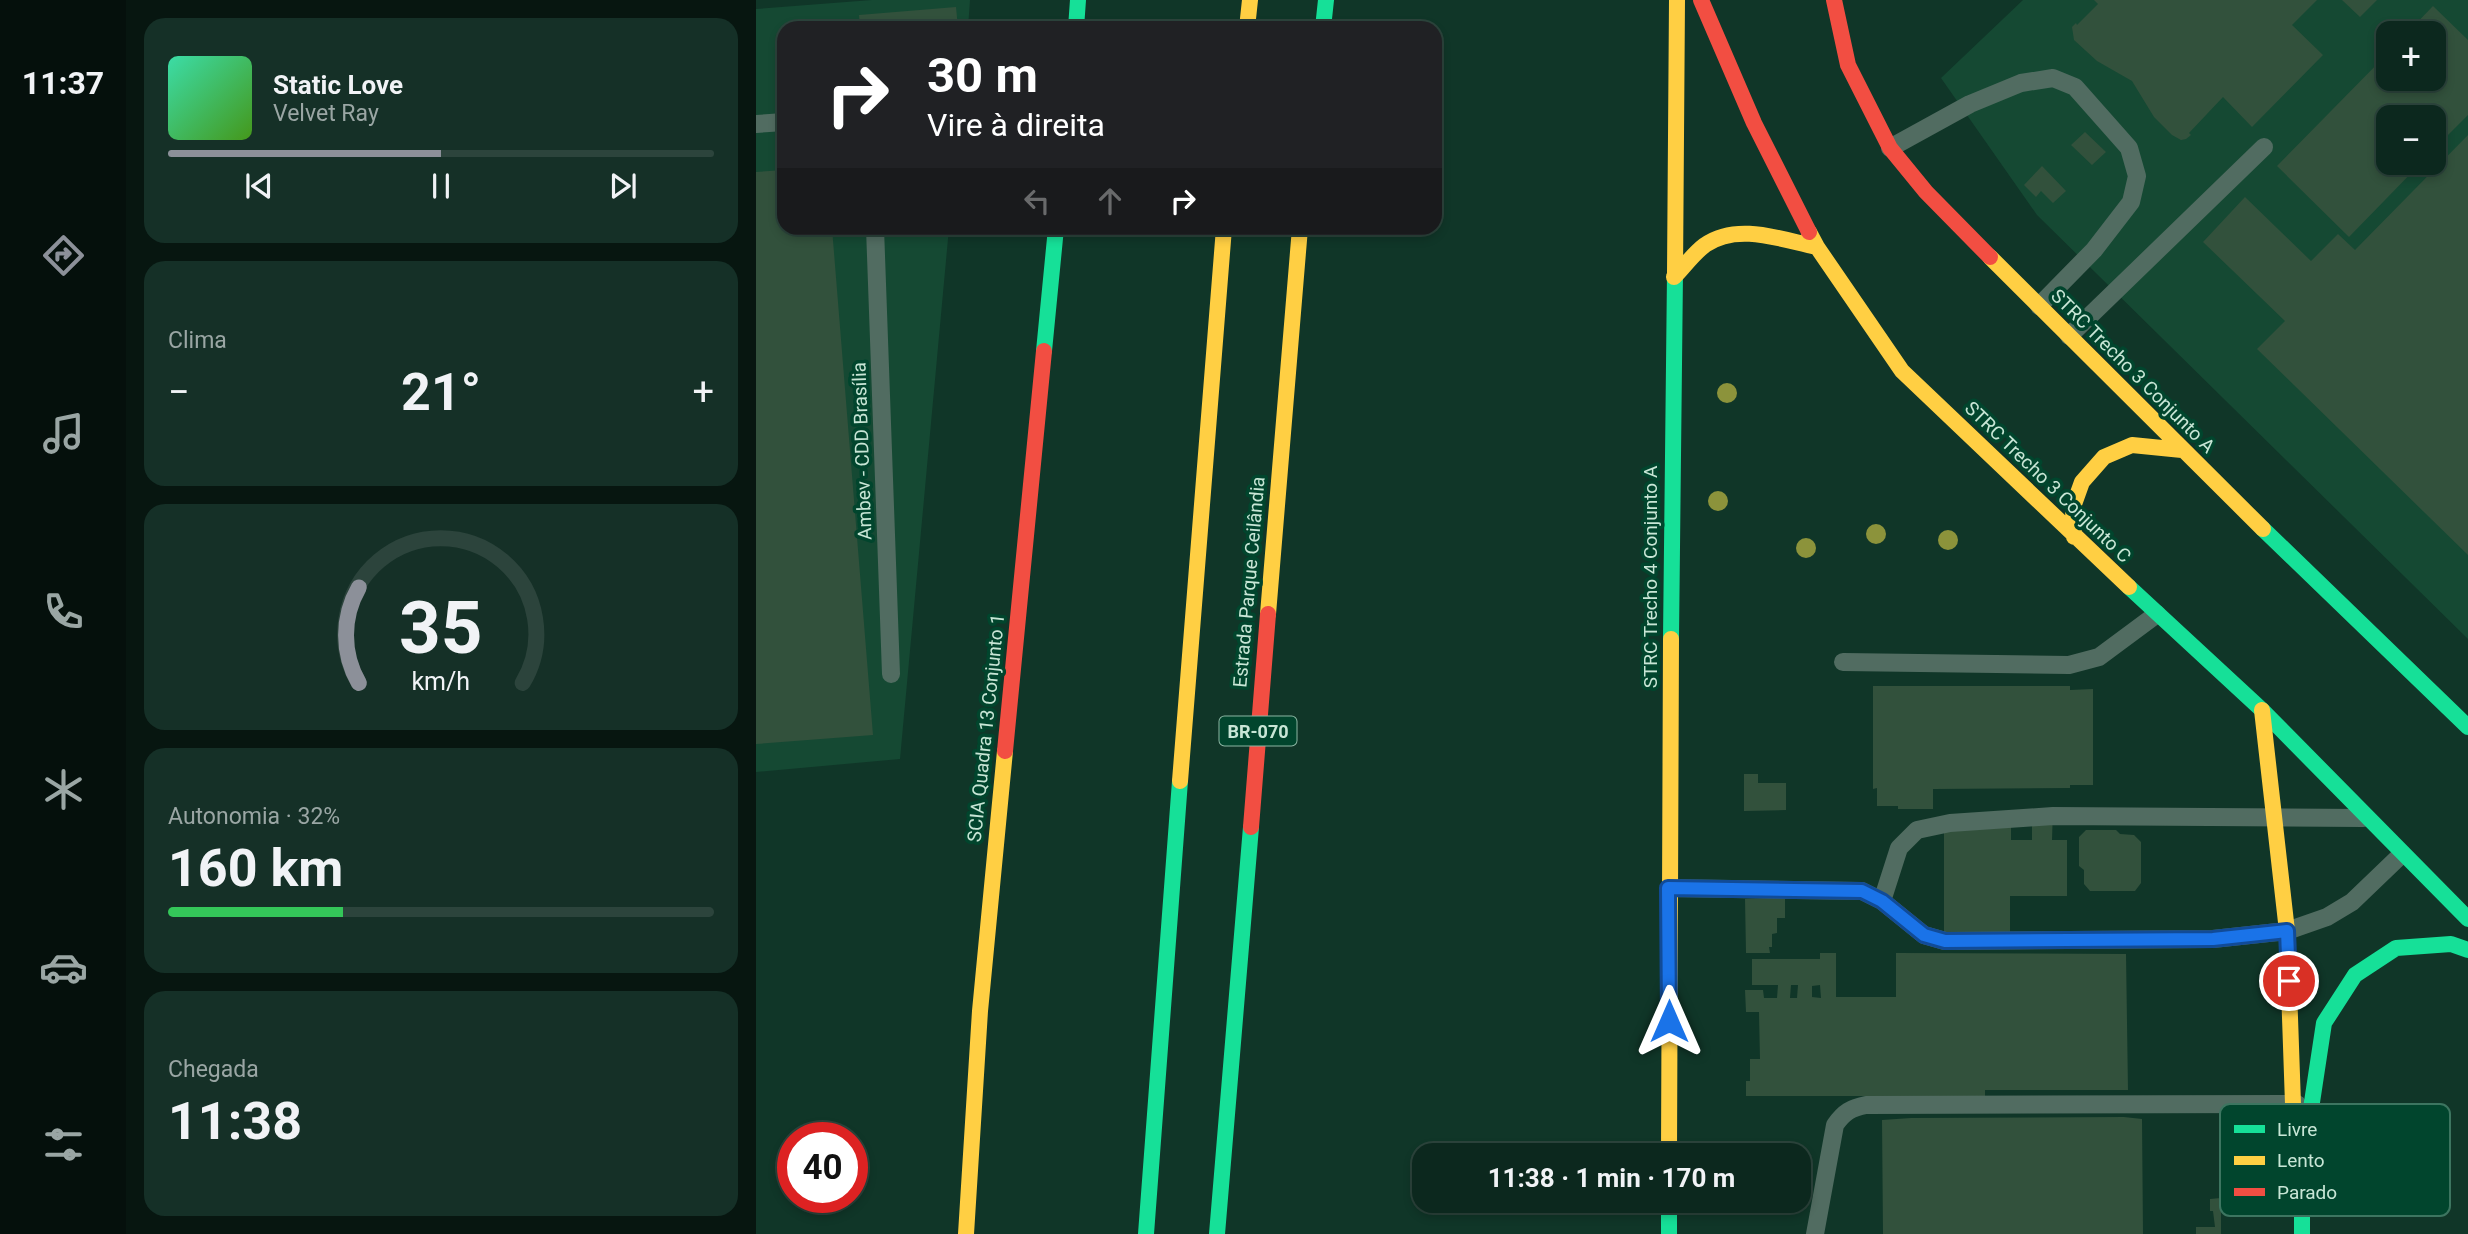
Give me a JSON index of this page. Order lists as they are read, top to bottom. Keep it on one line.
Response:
{"streets":{"main road":["STRC Trecho 3 Conjunto A","STRC Trecho 3 Conjunto C","STRC Trecho 4 Conjunto A","Estrada Parque Ceilândia","SCIA Quadra 13 Conjunto 1","BR-070"],"lane":["Ambev - CDD Brasília"]},"legend":["Livre","Lento","Parado"],"page":{"tabs":"11:37","map_buttons":["+","−"],"turn":["30 m","Vire à direita"],"song":["Static Love","Velvet Ray"],"tile":["Clima",["Autonomia · 32%","160 km"],["Chegada","11:38"]],"heat":["−","21°","+"],"limit":"40","trip":"11:38 · 1 min · 170 m","gauge":["35","km/h"]}}
